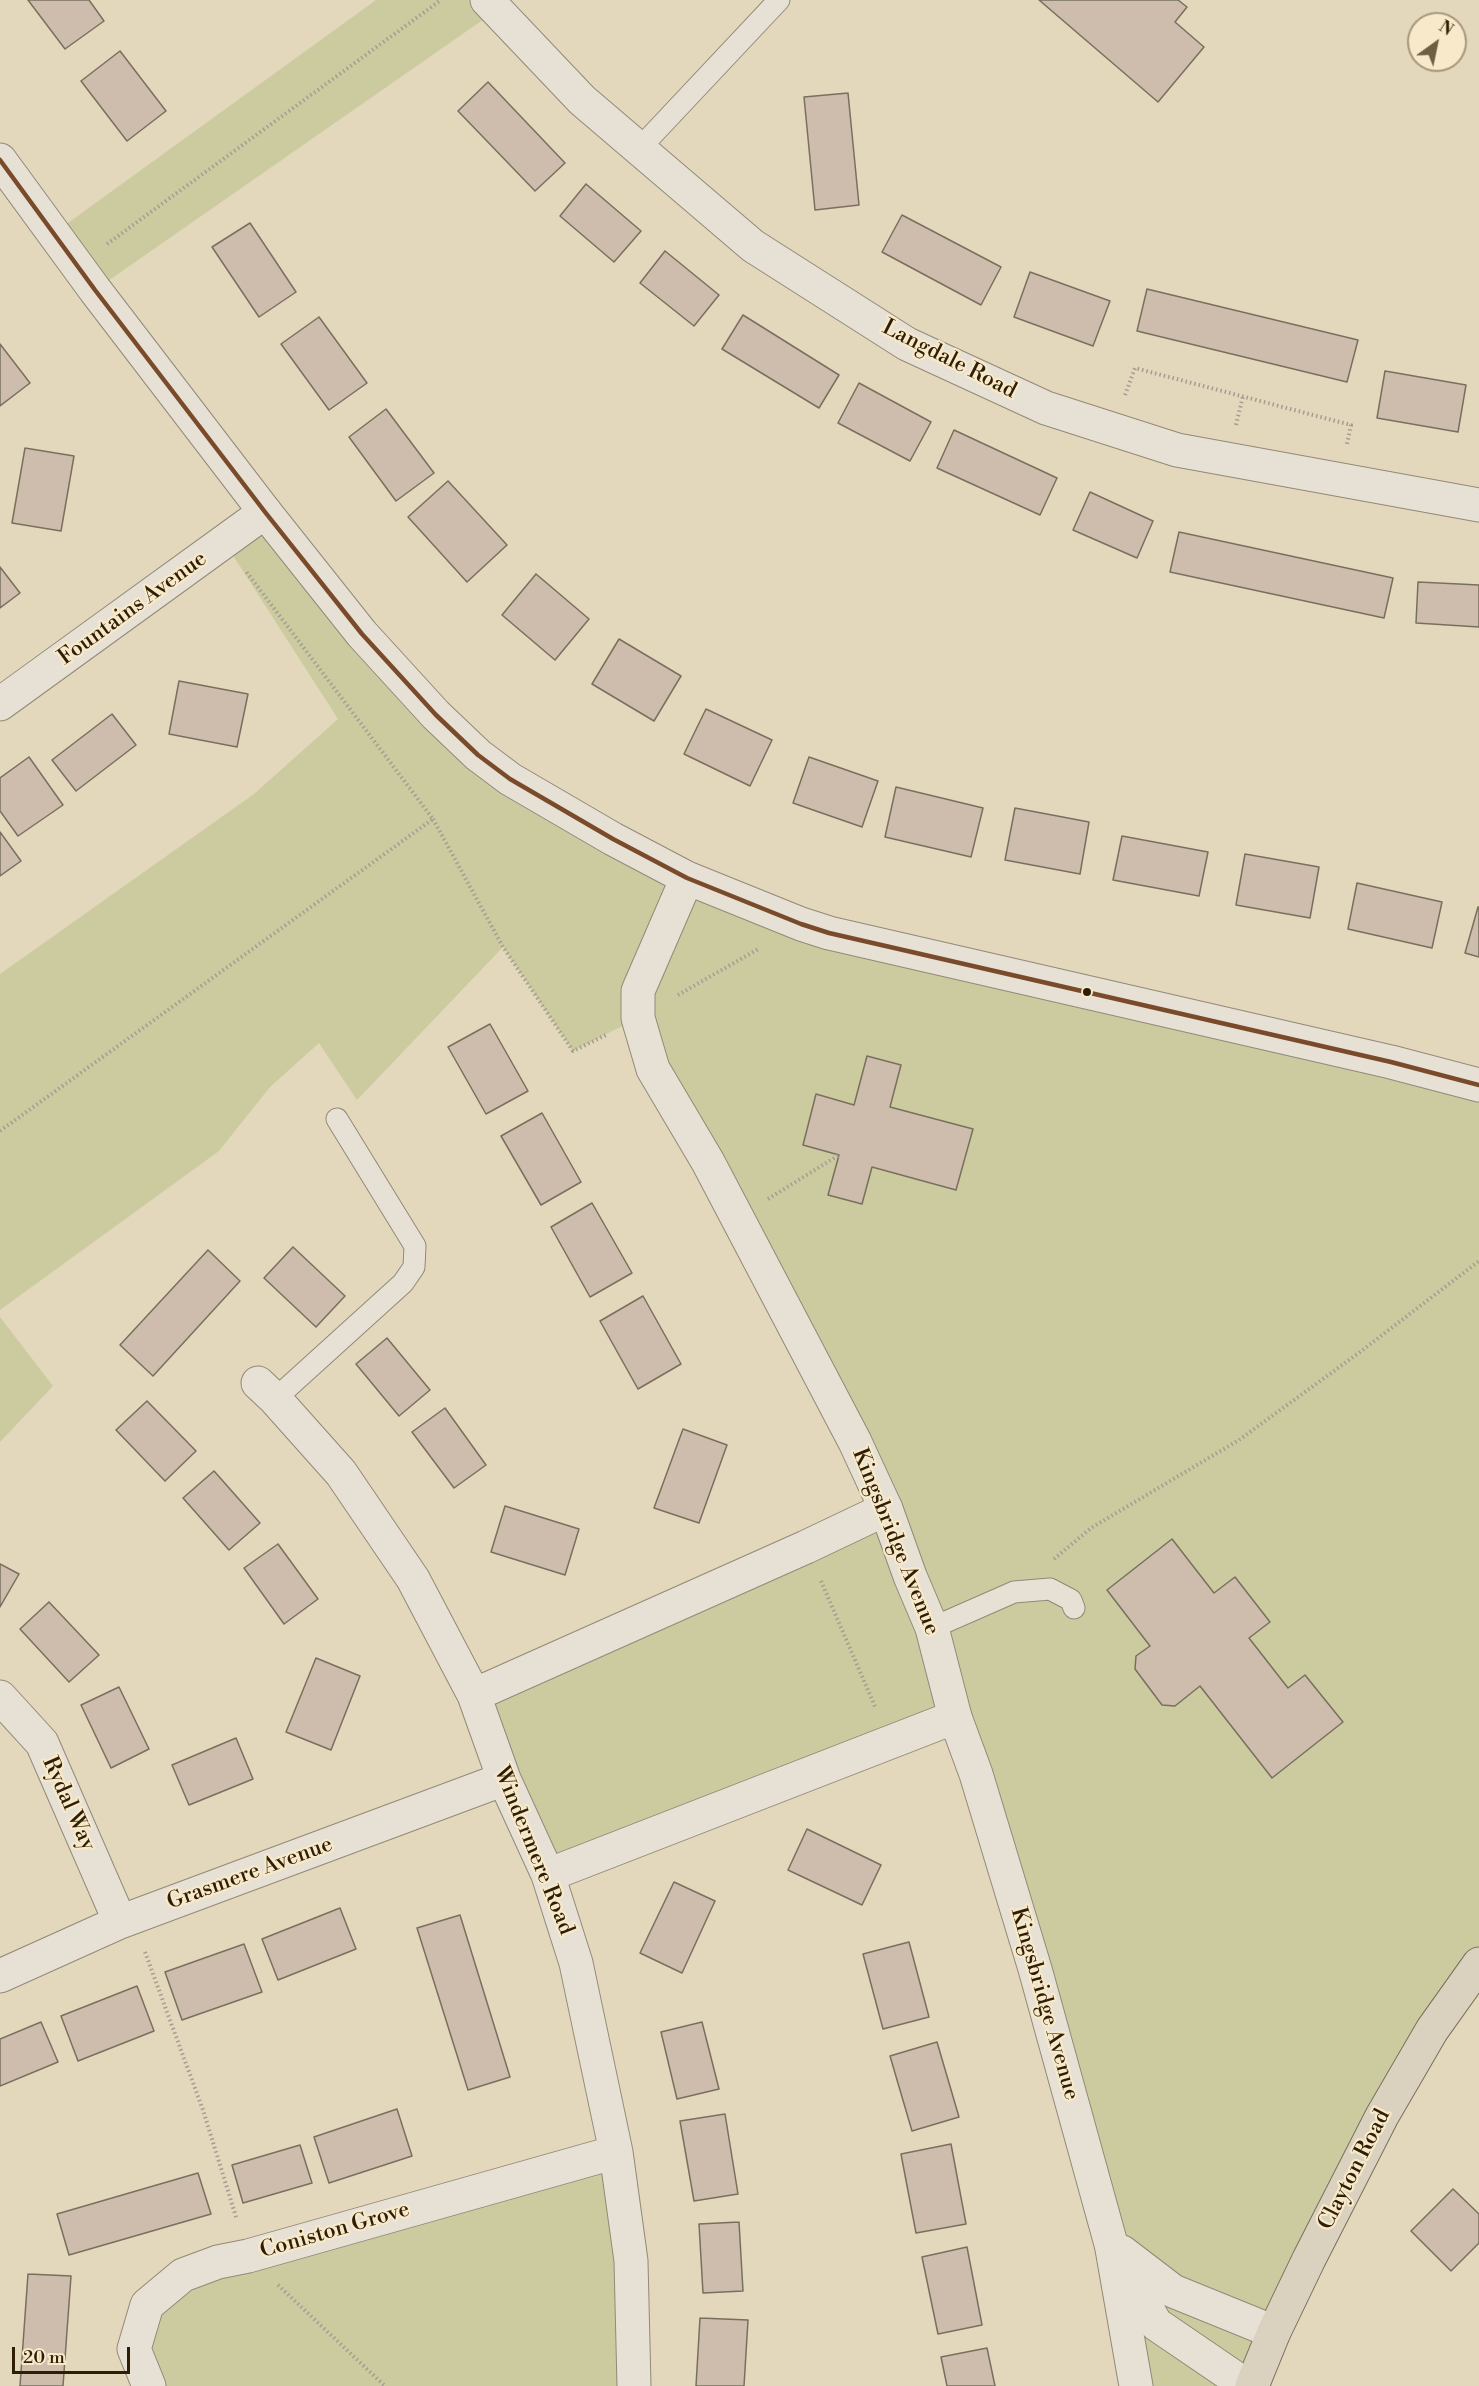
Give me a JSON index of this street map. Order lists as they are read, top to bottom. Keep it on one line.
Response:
{"streets":{"main road":["Clayton Road"],"street":["Langdale Road","Fountains Avenue","Kingsbridge Avenue","Rydal Way","Windermere Road","Grasmere Avenue","Coniston Grove"]},"crossings":[["Rydal Way","Grasmere Avenue"],["Windermere Road","Grasmere Avenue"],["Windermere Road","Coniston Grove"]],"scale_bar":"20 m","north":"top right"}
